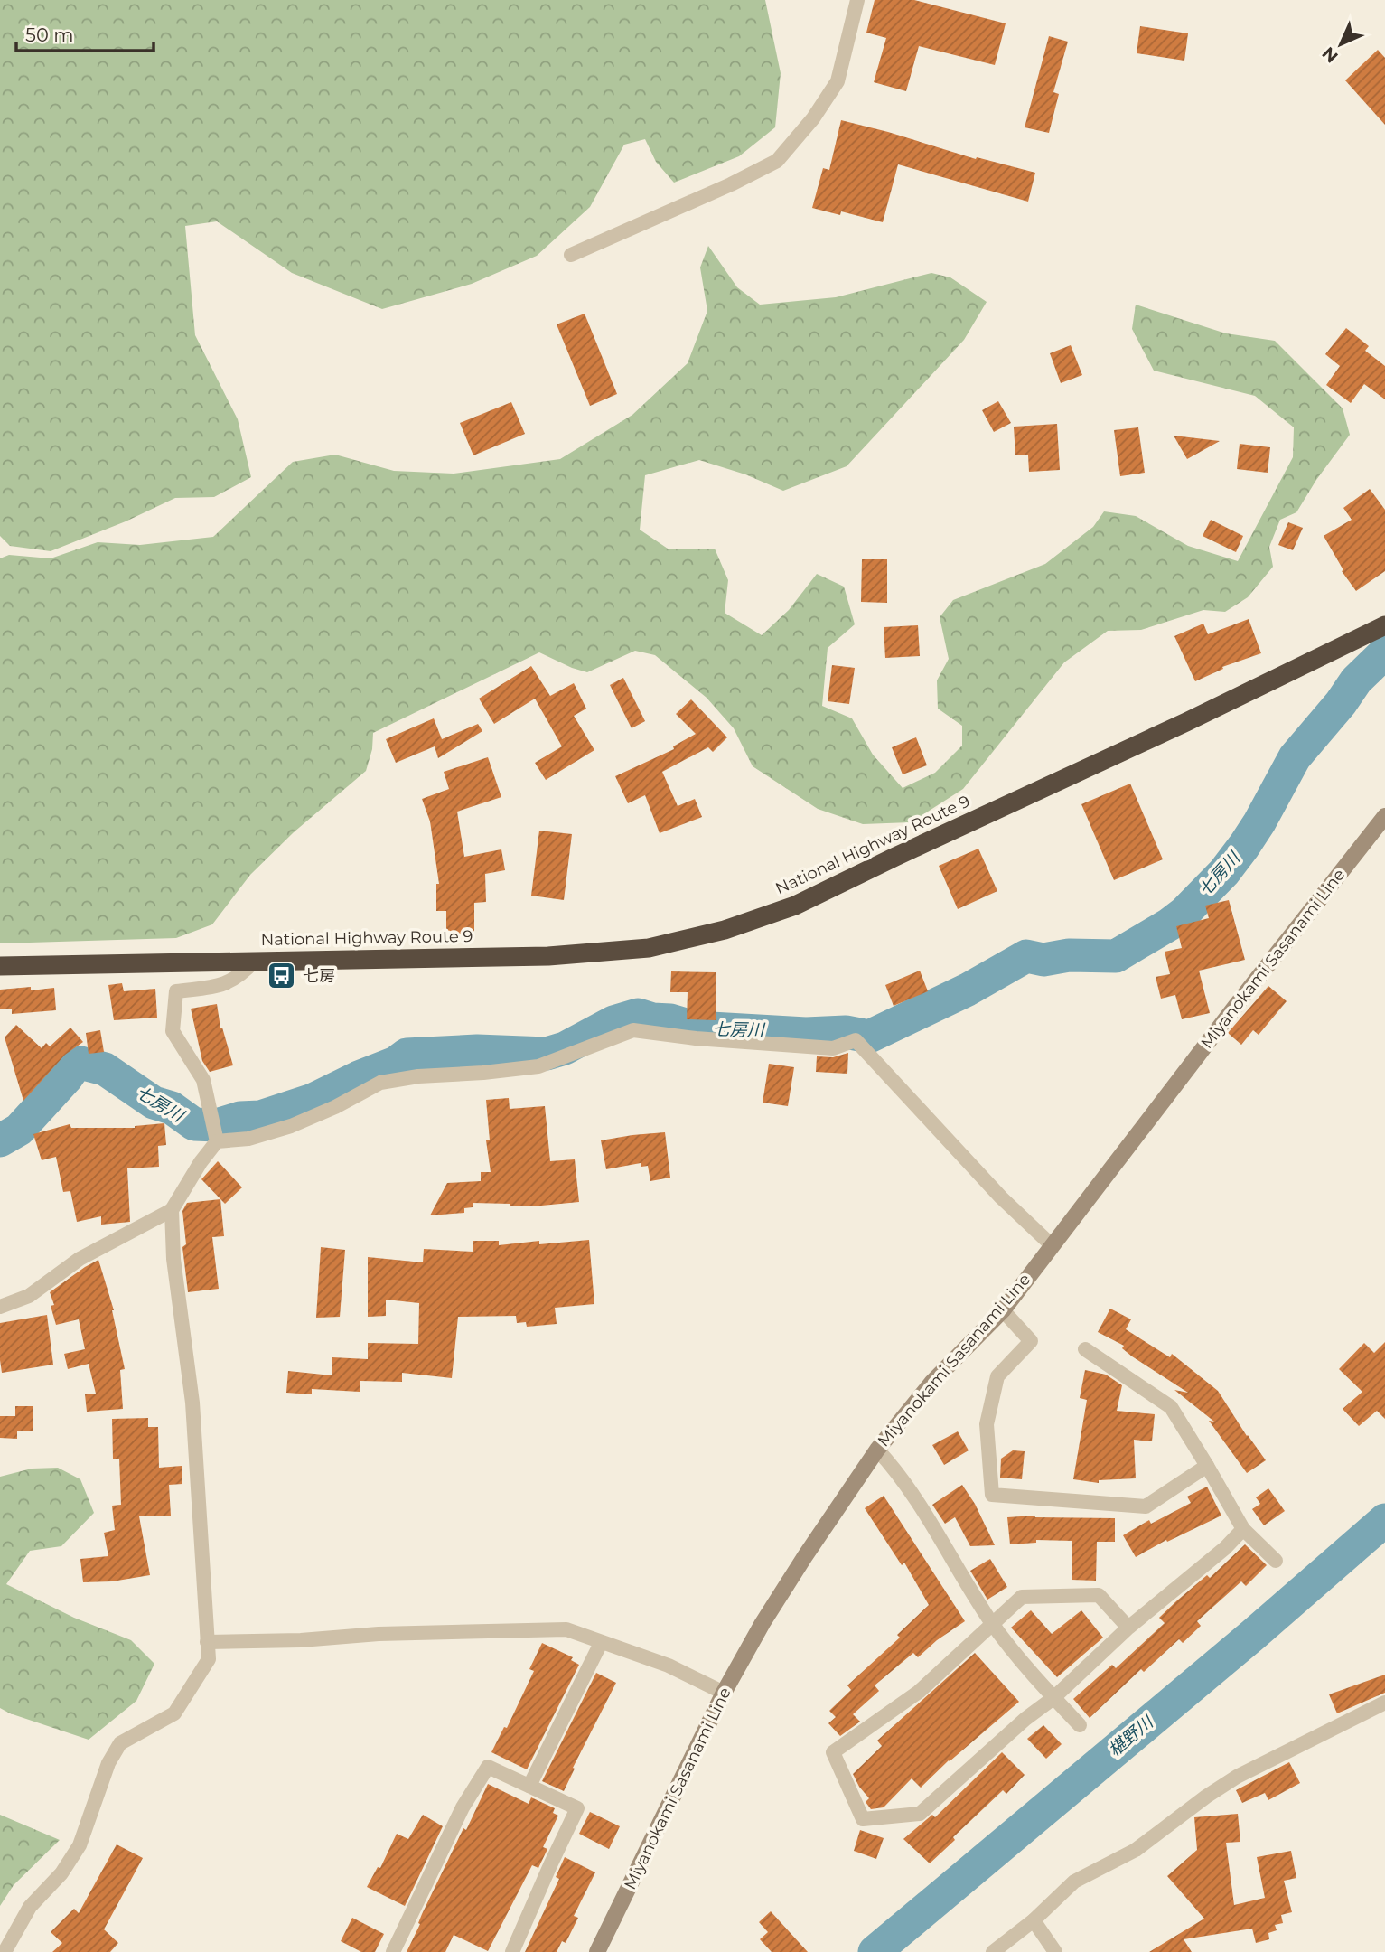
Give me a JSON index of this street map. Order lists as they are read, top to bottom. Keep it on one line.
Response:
{"streets":{"highway":["National Highway Route 9"],"main road":["Miyanokami Sasanami Line"]},"water":["七房川","椹野川"],"places":{"bus stop":["七房"]},"scale_bar":"50 m","north":"bottom left"}
